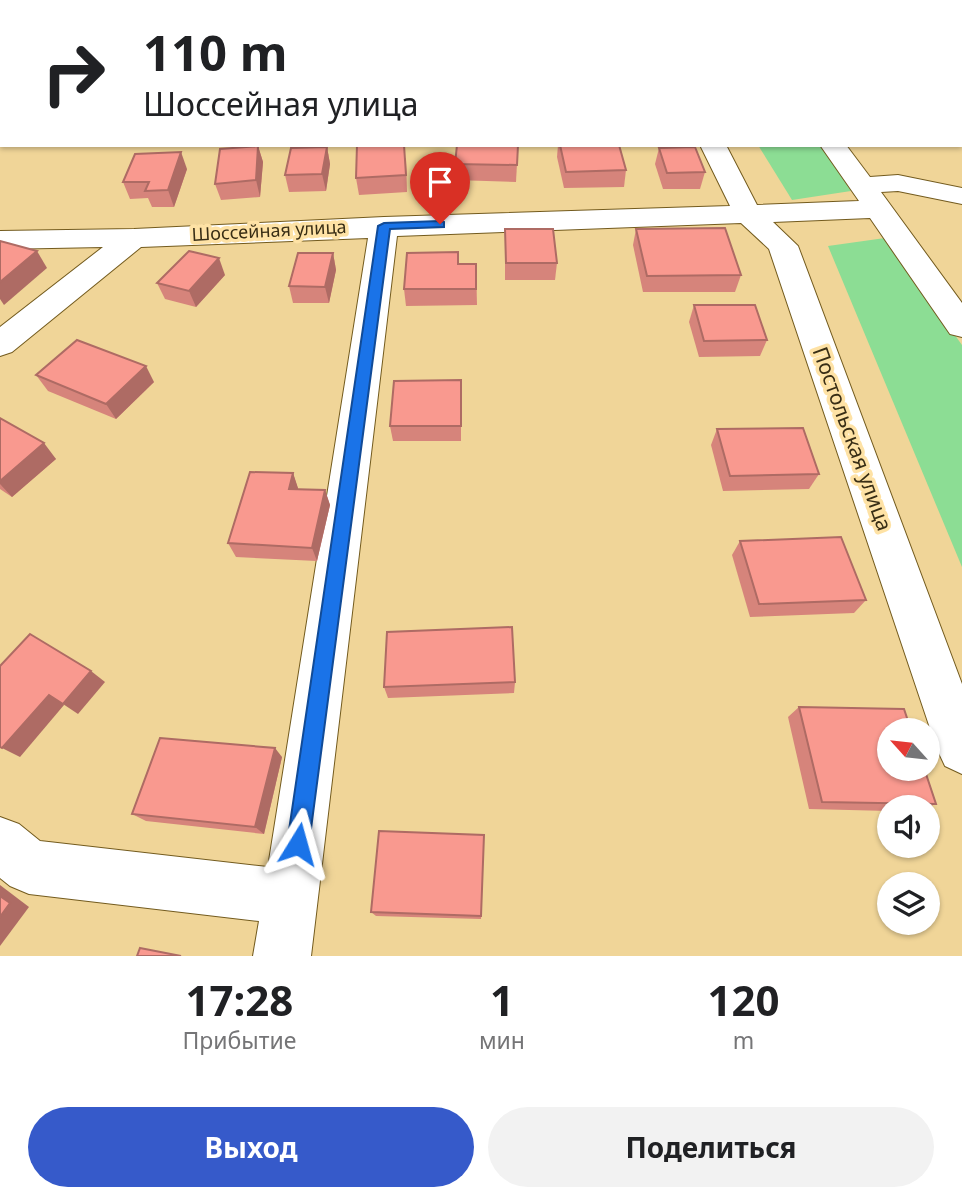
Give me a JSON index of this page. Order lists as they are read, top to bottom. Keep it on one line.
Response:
{"streets":{"street":["Шоссейная улица","Постольская улица"]},"crossings":[["Шоссейная улица","Постольская улица"]],"north":"top left","page":{"turn":["110 m","Шоссейная улица"],"eta":["17:28","Прибытие","1","мин","120","m"],"buttons":["Выход","Поделиться"]}}
